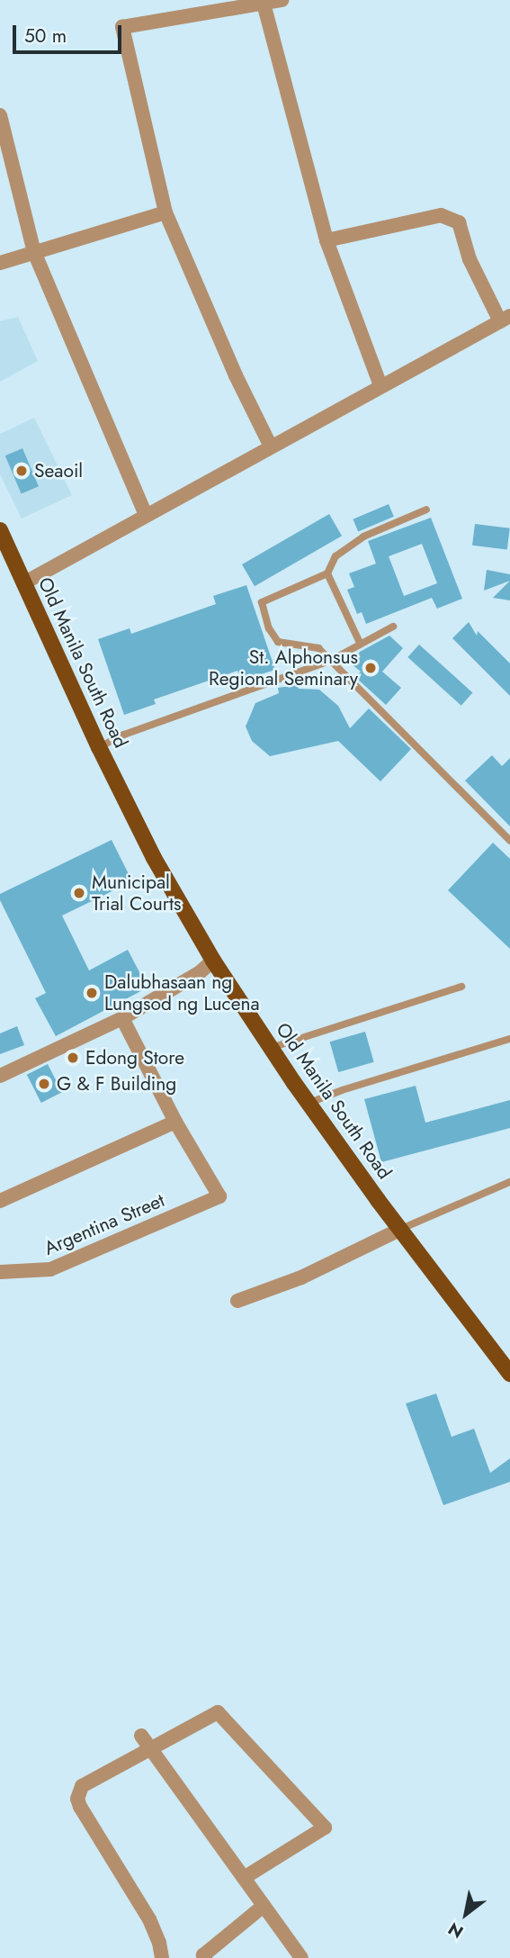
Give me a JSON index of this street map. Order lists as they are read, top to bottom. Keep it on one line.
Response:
{"streets":{"main road":["Old Manila South Road"],"street":["Argentina Street"]},"places":["Seaoil","St. Alphonsus Regional Seminary","Municipal Trial Courts","Dalubhasaan ng Lungsod ng Lucena","Edong Store","G & F Building"],"scale_bar":"50 m","north":"bottom left"}
